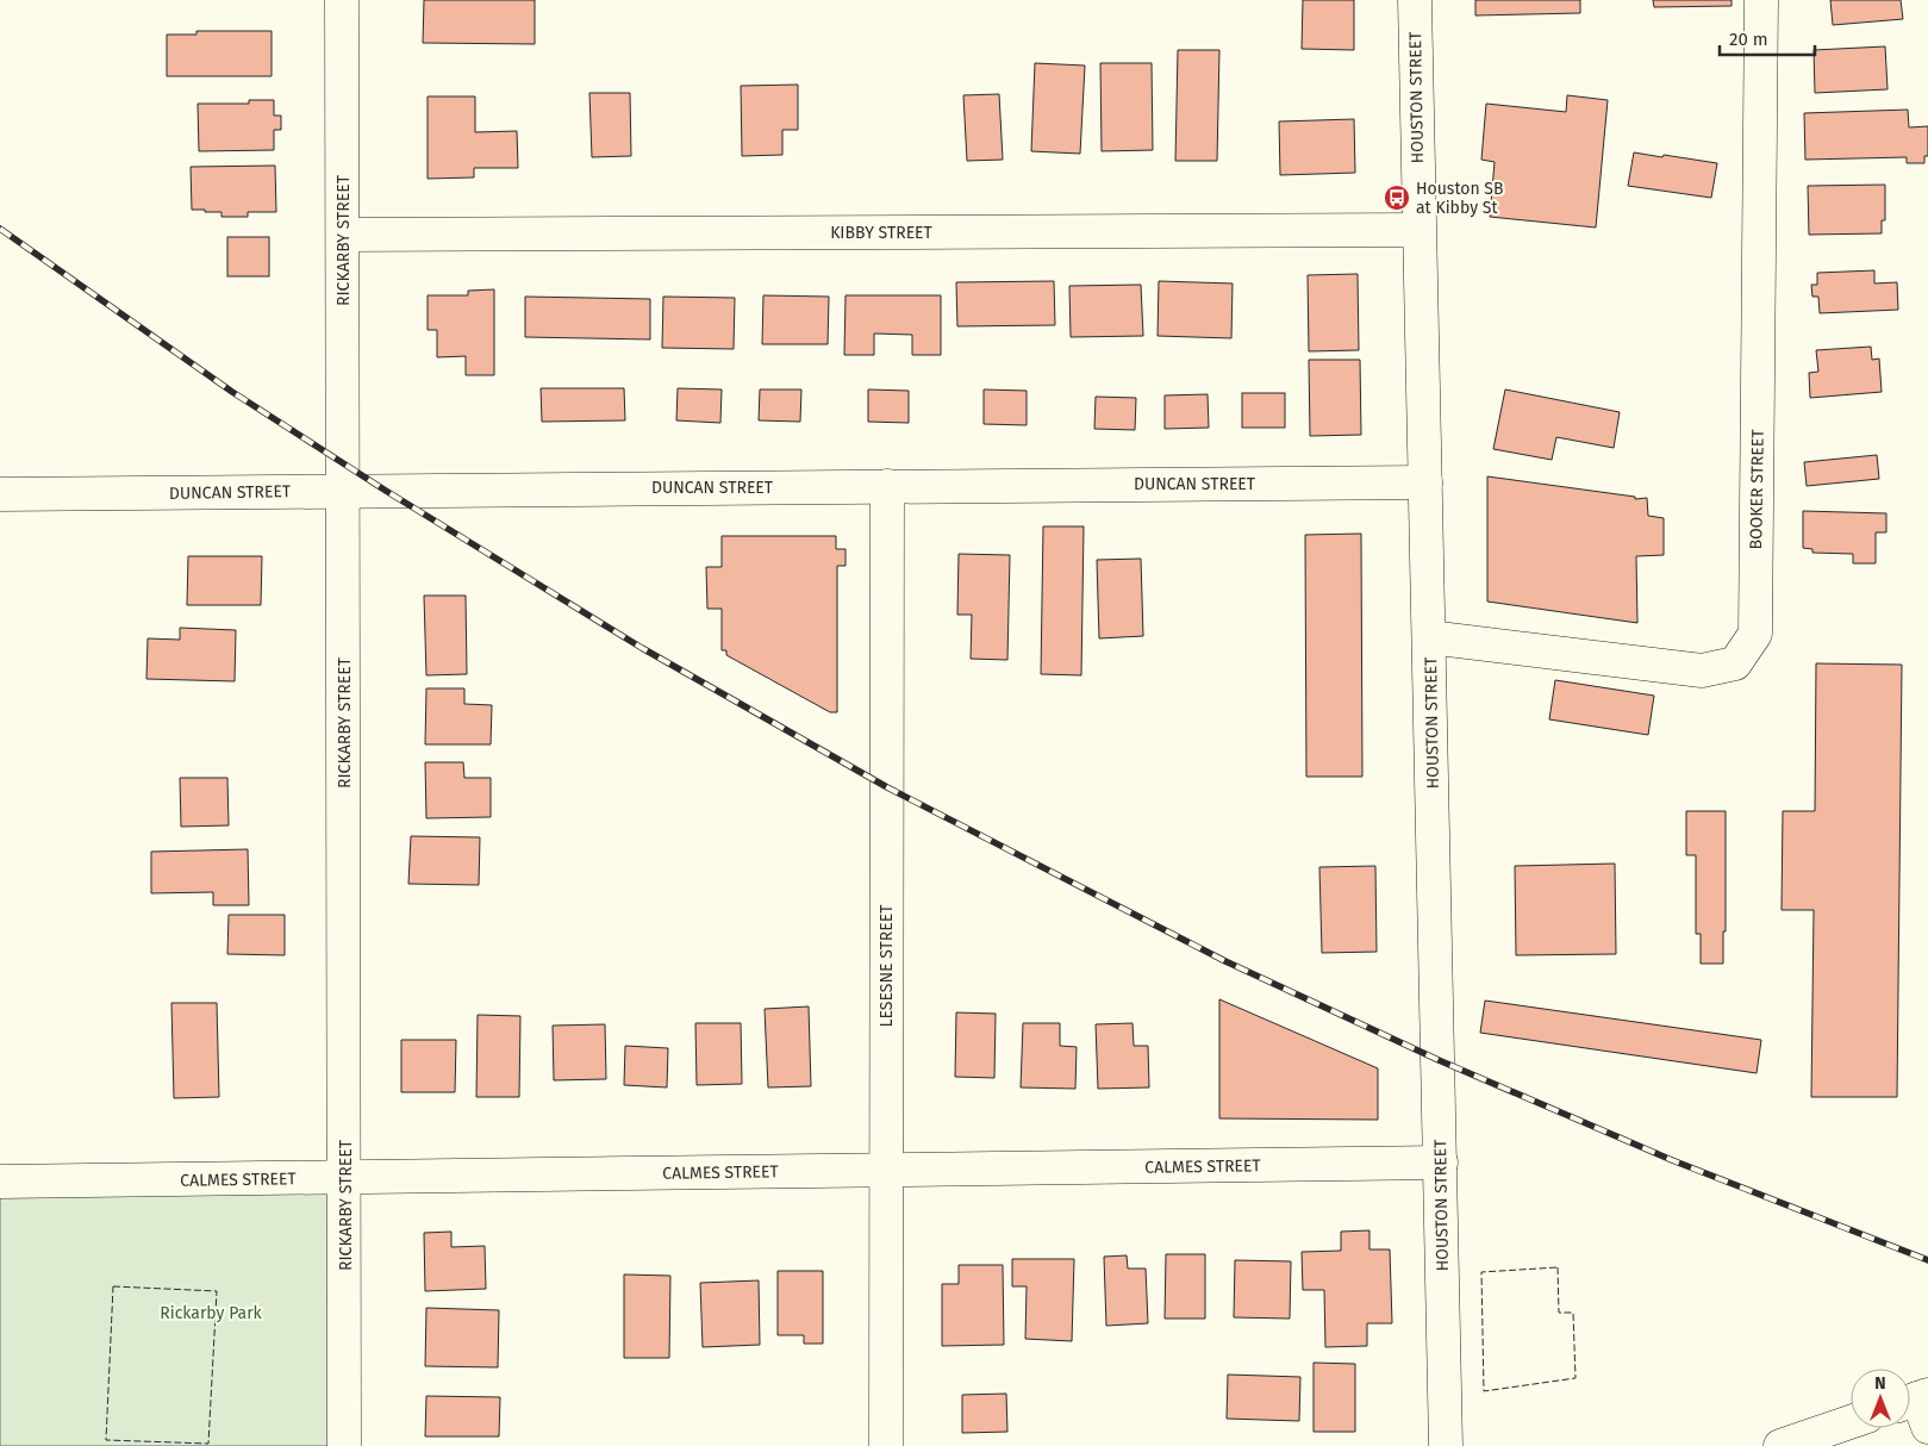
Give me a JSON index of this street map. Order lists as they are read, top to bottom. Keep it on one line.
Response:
{"streets":{"street":["HOUSTON STREET","KIBBY STREET","RICKARBY STREET","DUNCAN STREET","BOOKER STREET","LESESNE STREET","CALMES STREET"]},"crossings":[["HOUSTON STREET","KIBBY STREET"],["HOUSTON STREET","DUNCAN STREET"],["HOUSTON STREET","BOOKER STREET"],["HOUSTON STREET","CALMES STREET"],["KIBBY STREET","RICKARBY STREET"],["RICKARBY STREET","DUNCAN STREET"],["RICKARBY STREET","CALMES STREET"],["DUNCAN STREET","LESESNE STREET"],["LESESNE STREET","CALMES STREET"]],"parks":["Rickarby Park"],"places":{"bus stop":["Houston SB at Kibby St"]},"scale_bar":"20 m","north":"top"}
